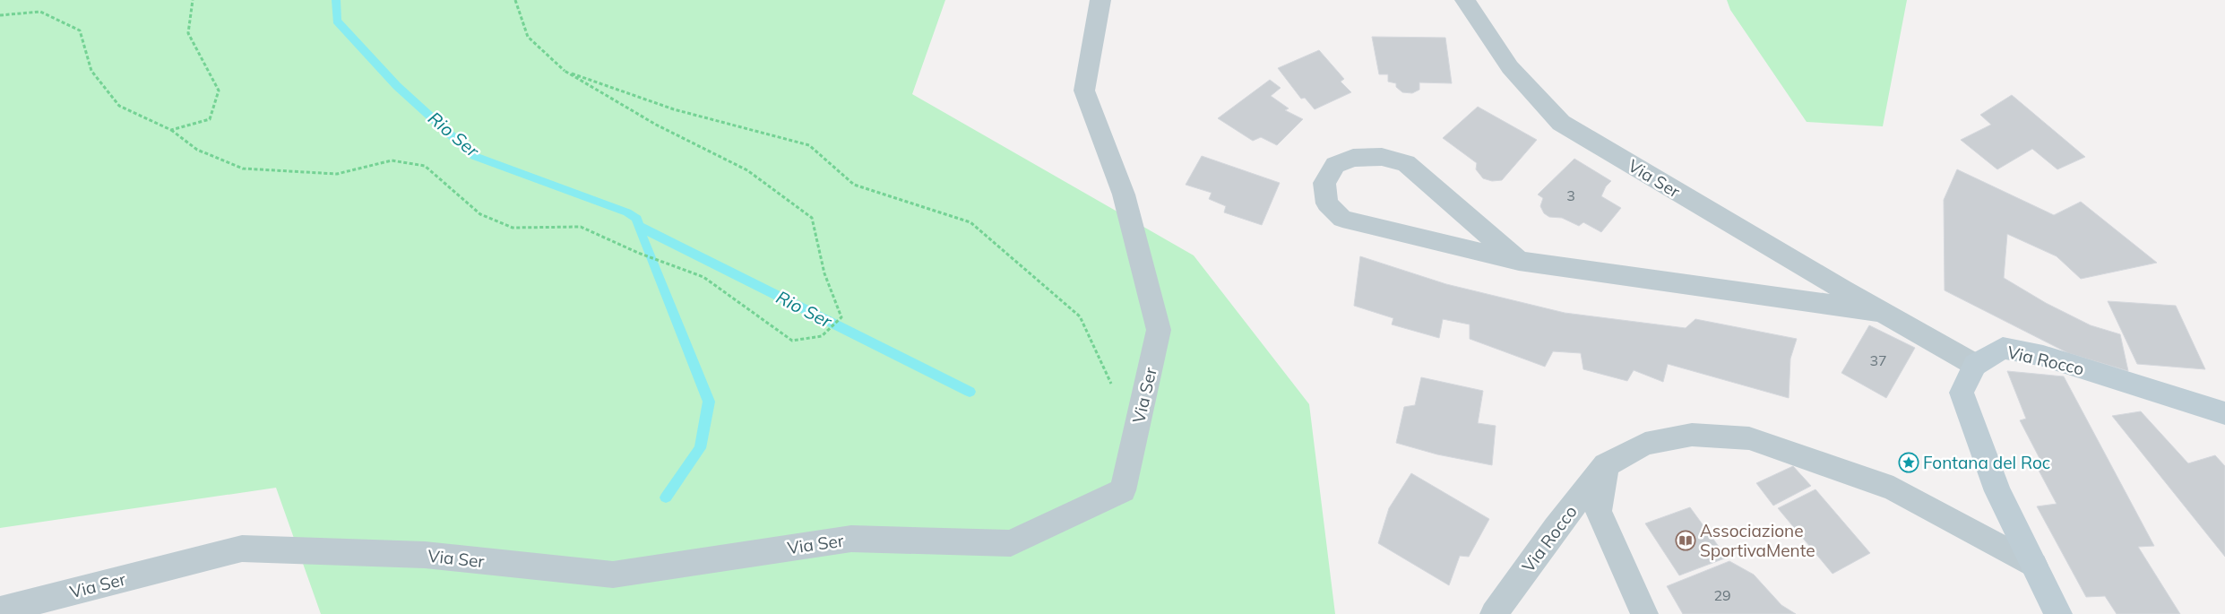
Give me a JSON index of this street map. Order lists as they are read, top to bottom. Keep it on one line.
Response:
{"streets":{"street":["Via Ser","Via Rocco"]},"crossings":[["Via Ser","Via Rocco"]],"water":["Rio Ser"],"places":{"place":["Fontana del Roc"],"library":["Associazione SportivaMente"]},"house_numbers":["3","37","29"]}
